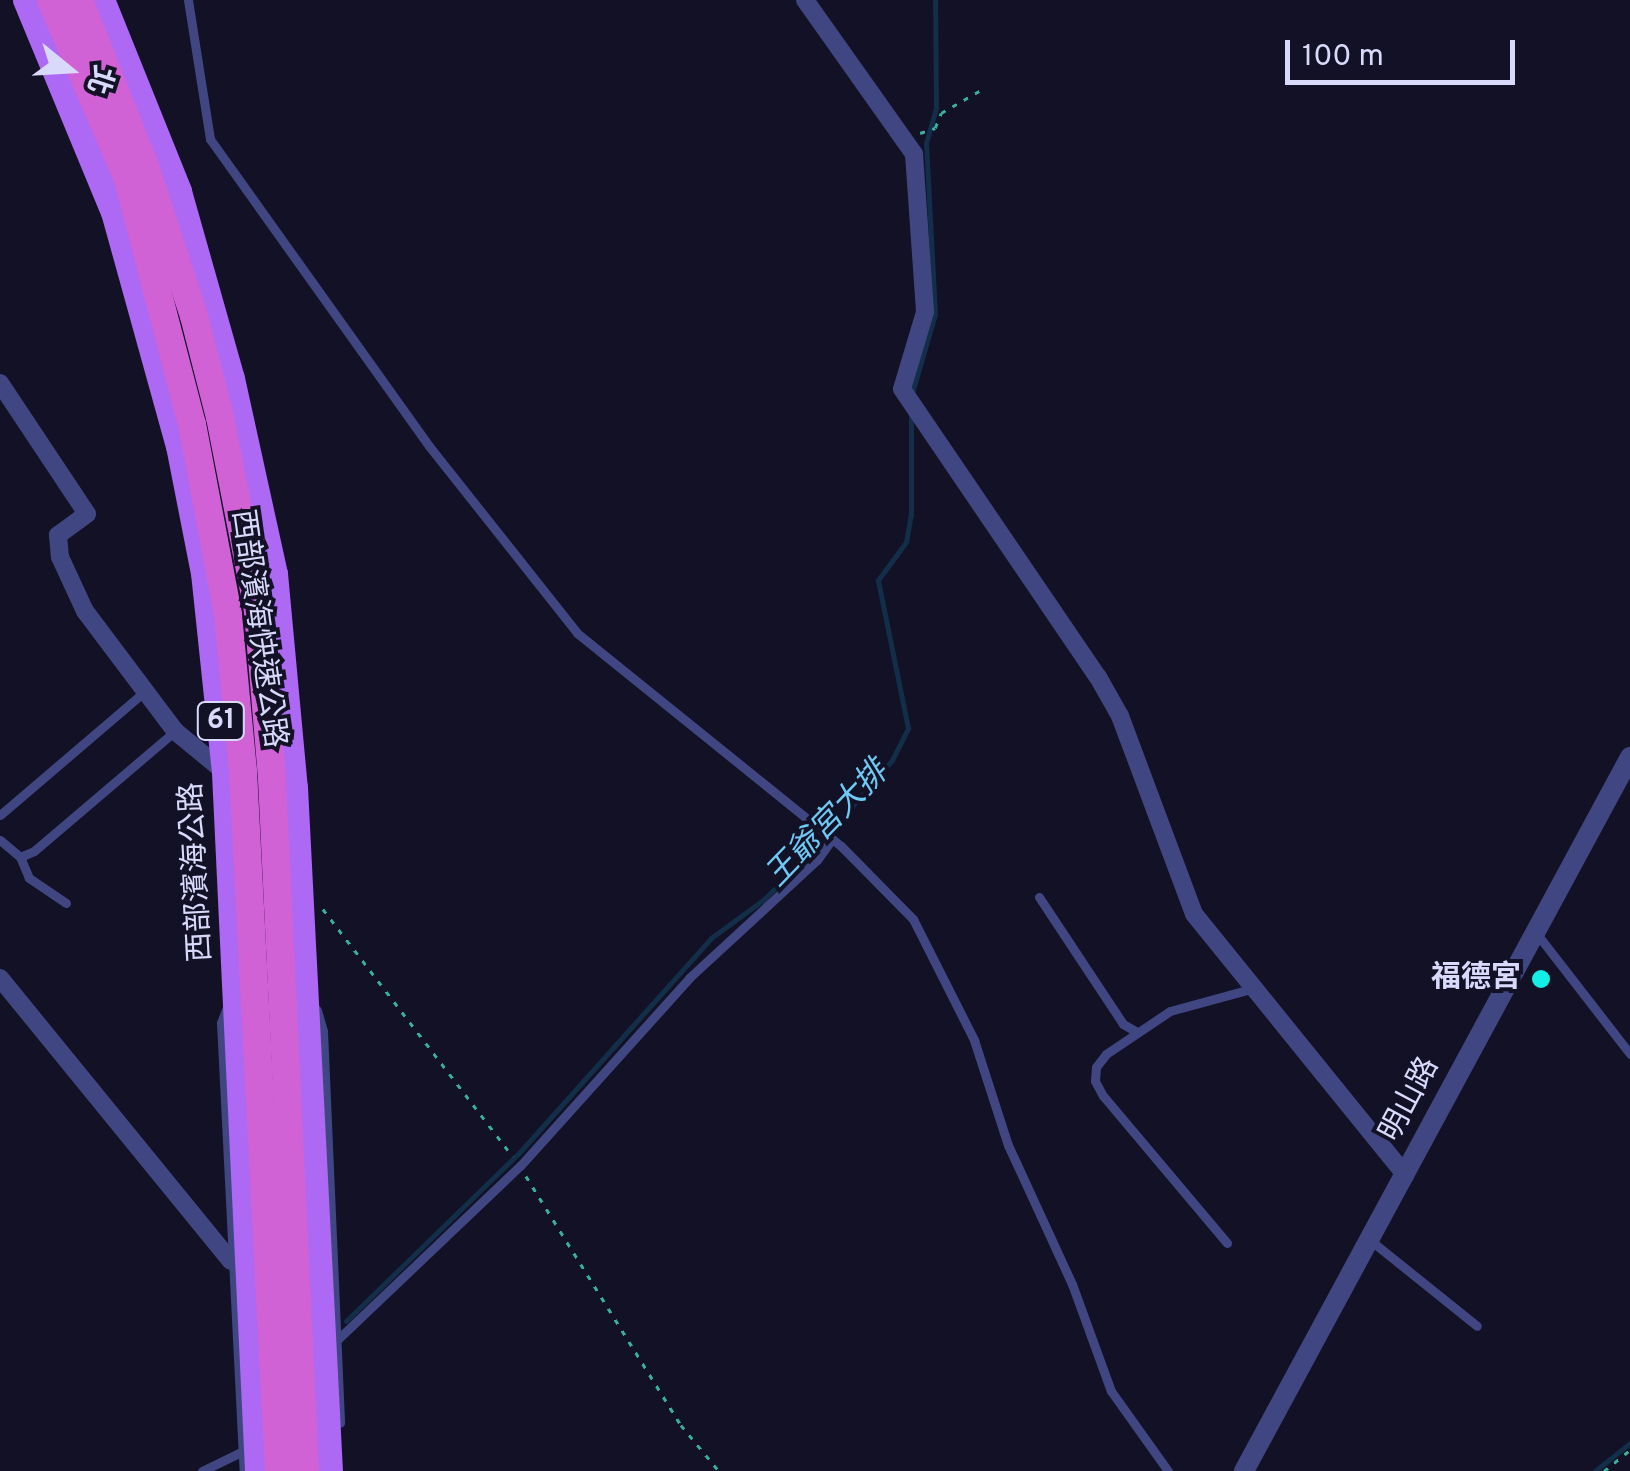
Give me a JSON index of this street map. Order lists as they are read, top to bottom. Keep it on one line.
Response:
{"streets":{"highway":["西部濱海快速公路","61"],"main road":["西部濱海公路"],"street":["明山路"]},"water":["王爺宮大排"],"places":["福德宮"],"scale_bar":"100 m","north":"right"}
